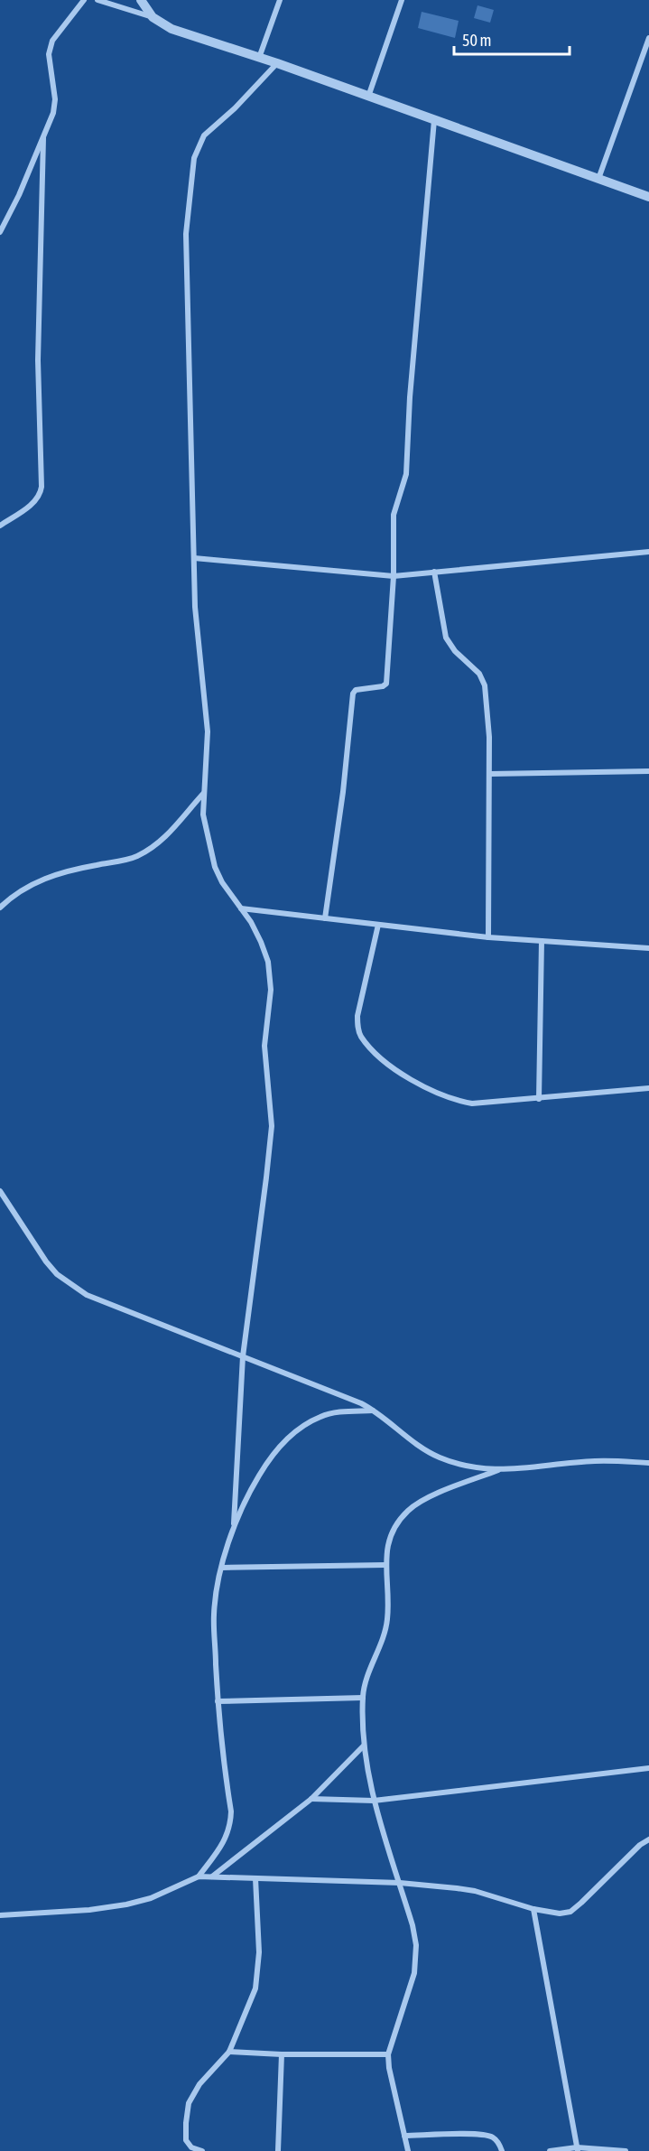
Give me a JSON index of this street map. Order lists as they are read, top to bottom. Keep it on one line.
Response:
{"scale_bar":"50 m"}
